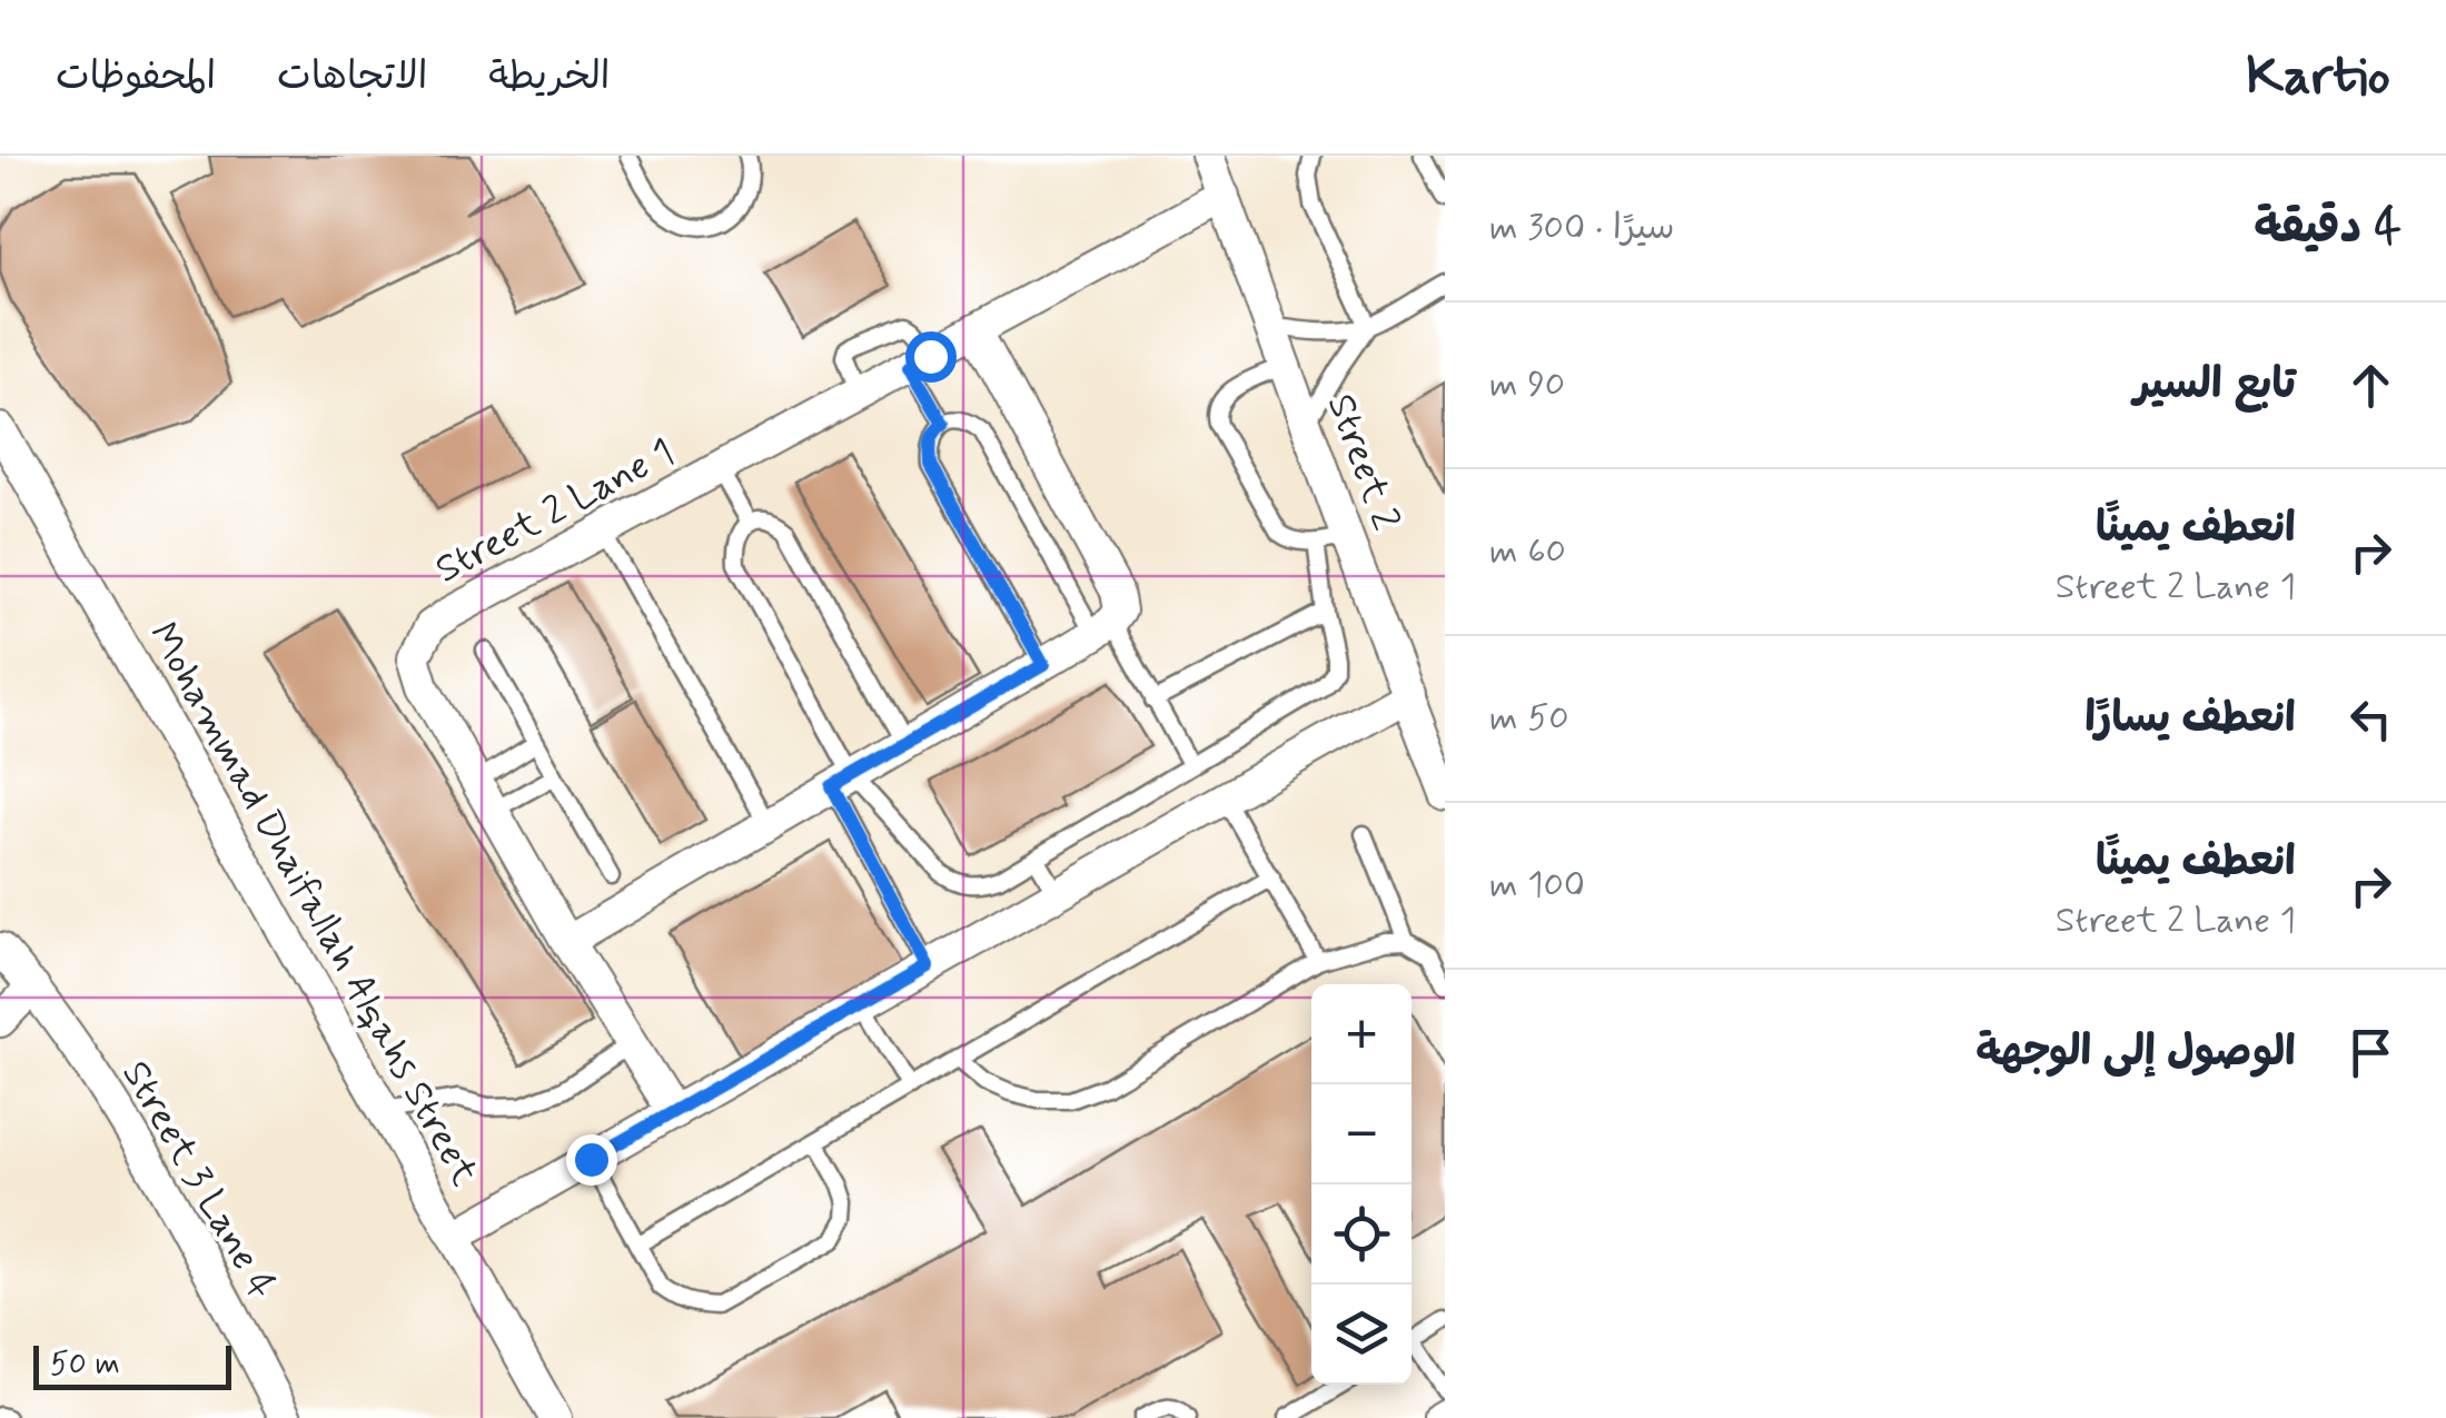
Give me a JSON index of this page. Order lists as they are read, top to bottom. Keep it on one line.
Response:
{"streets":{"street":["Street 2","Street 2 Lane 1","Mohammad Dhaifallah Alqahs Street","Street 3 Lane 4"]},"crossings":[["Street 2","Street 2 Lane 1"]],"scale_bar":"50 m","page":{"header":"Kartio","nav":["الخريطة","الاتجاهات","المحفوظات"],"heading":["4 دقيقة","سيرًا · 300 m"],"list":[["تابع السير","90 m"],["انعطف يمينًا","Street 2 Lane 1","60 m"],["انعطف يسارًا","50 m"],["انعطف يمينًا","Street 2 Lane 1","100 m"],"الوصول إلى الوجهة"],"map_buttons":["+","−"],"scale":"50 m"}}
